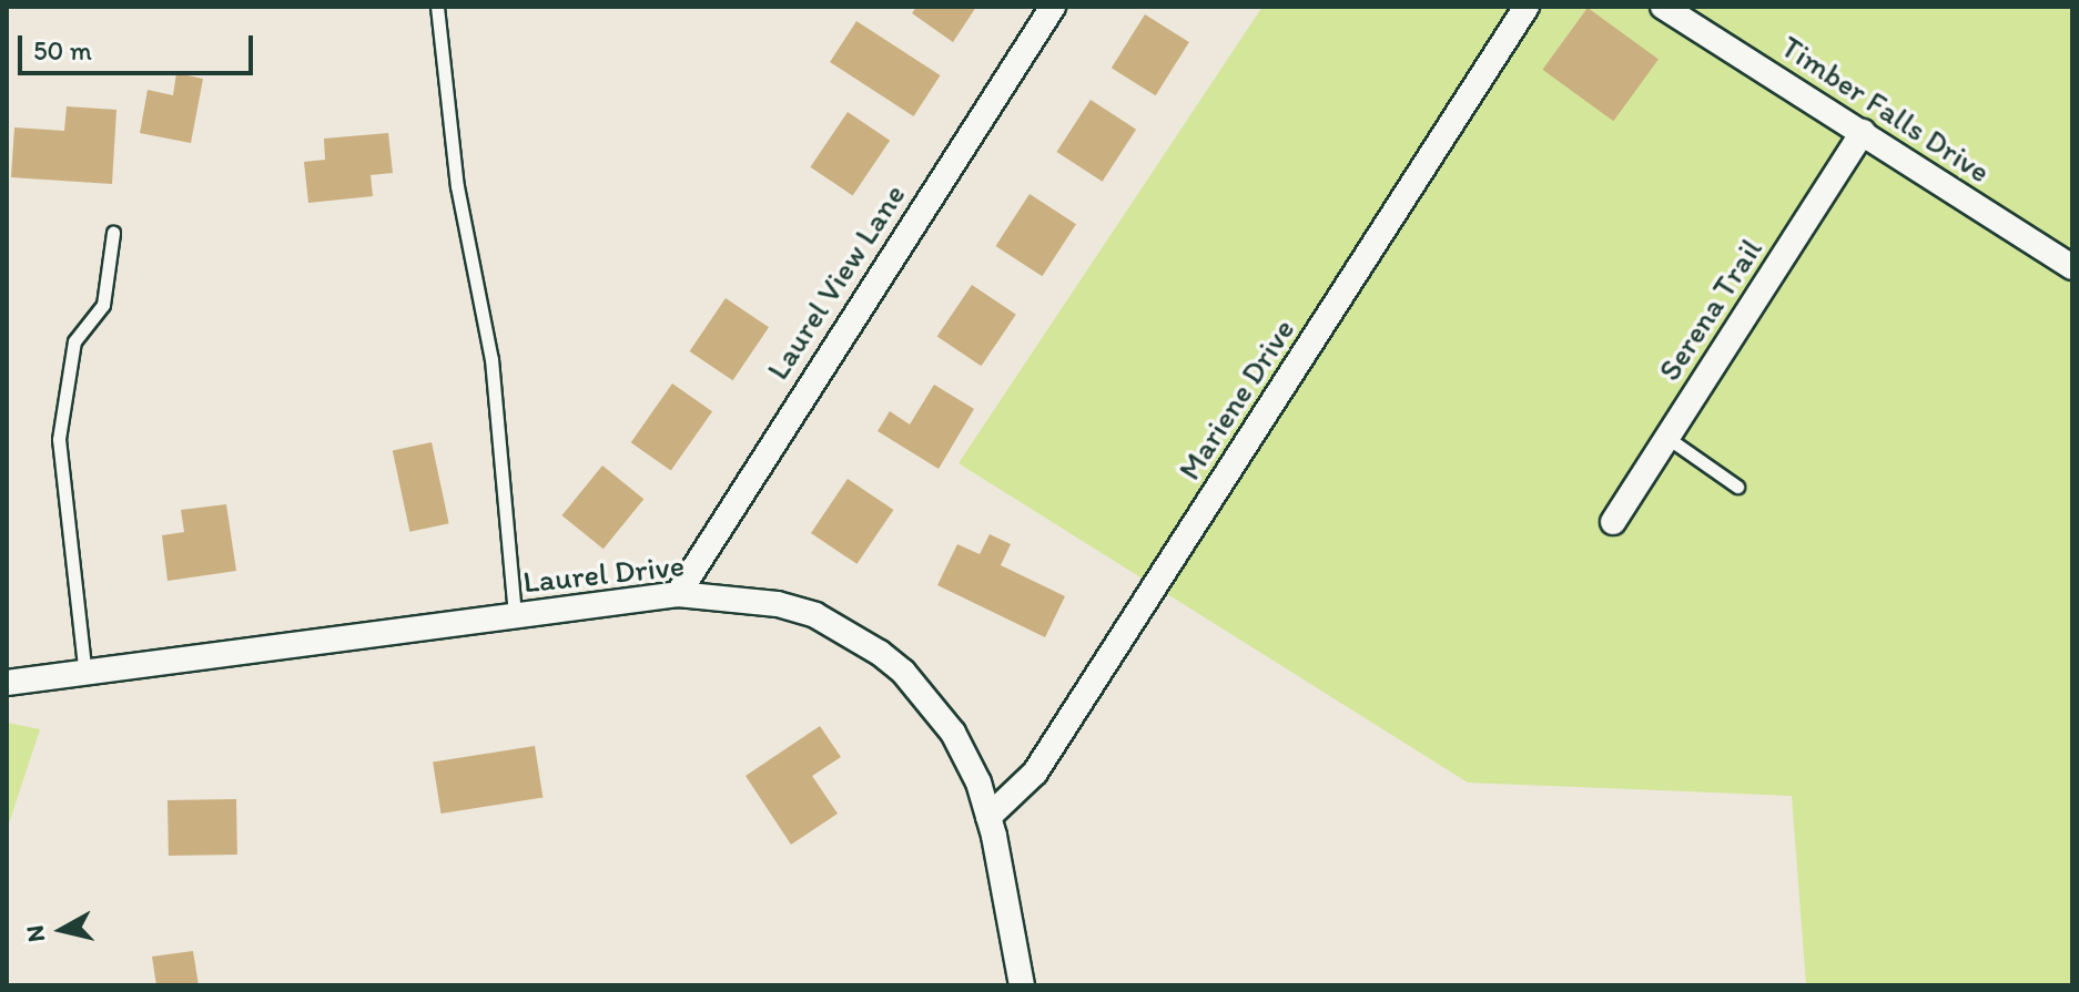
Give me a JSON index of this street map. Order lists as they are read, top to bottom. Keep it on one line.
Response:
{"streets":{"street":["Timber Falls Drive","Laurel View Lane","Serena Trail","Mariene Drive","Laurel Drive"]},"crossings":[["Timber Falls Drive","Serena Trail"],["Laurel View Lane","Laurel Drive"],["Mariene Drive","Laurel Drive"]],"scale_bar":"50 m","north":"left"}
